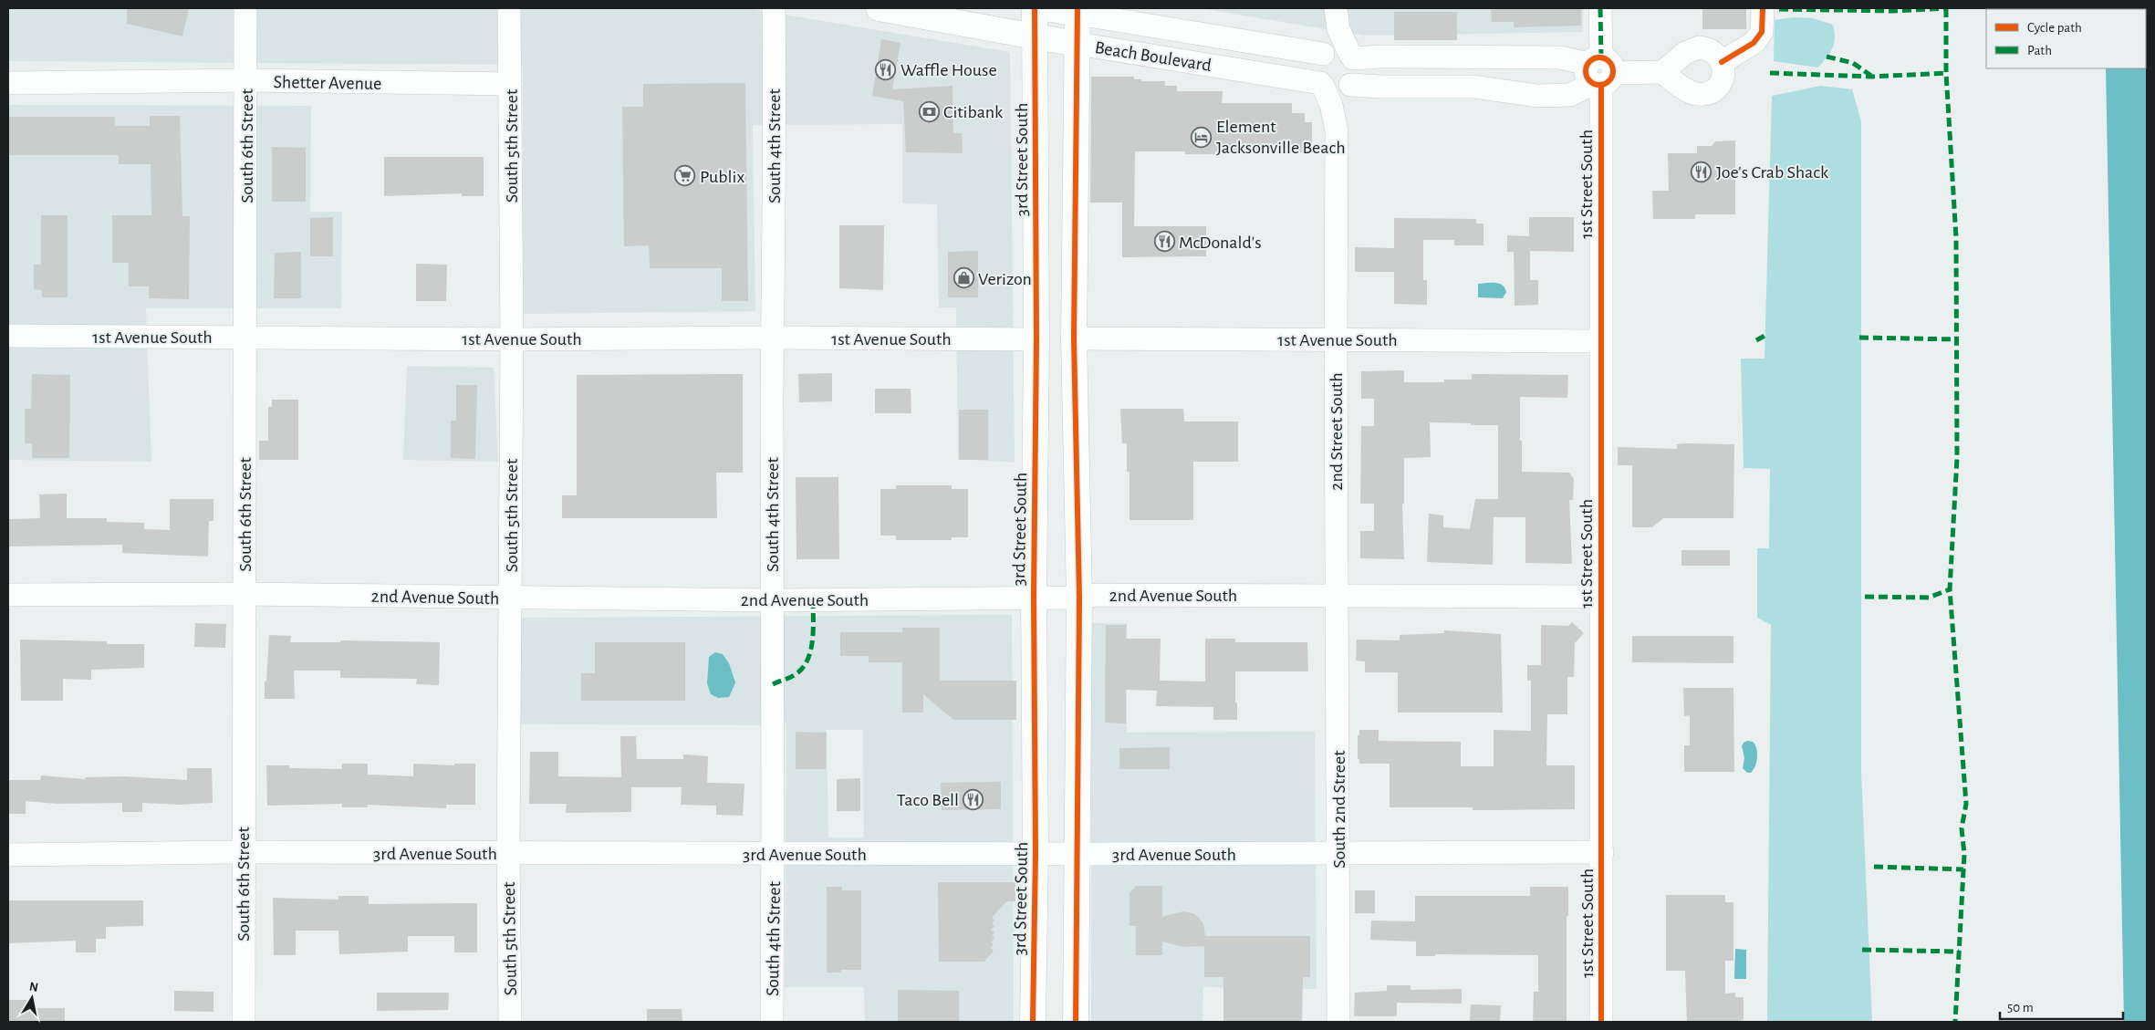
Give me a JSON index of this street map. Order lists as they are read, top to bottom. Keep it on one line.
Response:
{"streets":{"main road":["Beach Boulevard","3rd Street South"],"street":["Shetter Avenue","South 6th Street","South 5th Street","South 4th Street","1st Street South","1st Avenue South","2nd Street South","2nd Avenue South","South 2nd Street","3rd Avenue South"]},"crossings":[["Beach Boulevard","3rd Street South"],["Shetter Avenue","South 6th Street"],["Shetter Avenue","South 5th Street"],["South 6th Street","1st Avenue South"],["South 6th Street","2nd Avenue South"],["South 6th Street","3rd Avenue South"],["South 5th Street","1st Avenue South"],["South 5th Street","2nd Avenue South"],["South 5th Street","3rd Avenue South"],["South 4th Street","1st Avenue South"],["South 4th Street","2nd Avenue South"],["South 4th Street","3rd Avenue South"],["3rd Street South","1st Avenue South"],["3rd Street South","2nd Avenue South"],["3rd Street South","3rd Avenue South"],["1st Street South","1st Avenue South"],["1st Street South","2nd Avenue South"],["1st Street South","3rd Avenue South"],["1st Avenue South","2nd Street South"],["2nd Street South","2nd Avenue South"],["2nd Street South","South 2nd Street"],["2nd Avenue South","South 2nd Street"],["South 2nd Street","3rd Avenue South"]],"places":{"restaurant":["Waffle House","Joe's Crab Shack","McDonald's","Taco Bell"],"bank":["Citibank"],"hotel":["Element Jacksonville Beach"],"supermarket":["Publix"],"shop":["Verizon"]},"legend":["Cycle path","Path"],"scale_bar":"50 m","north":"top"}
